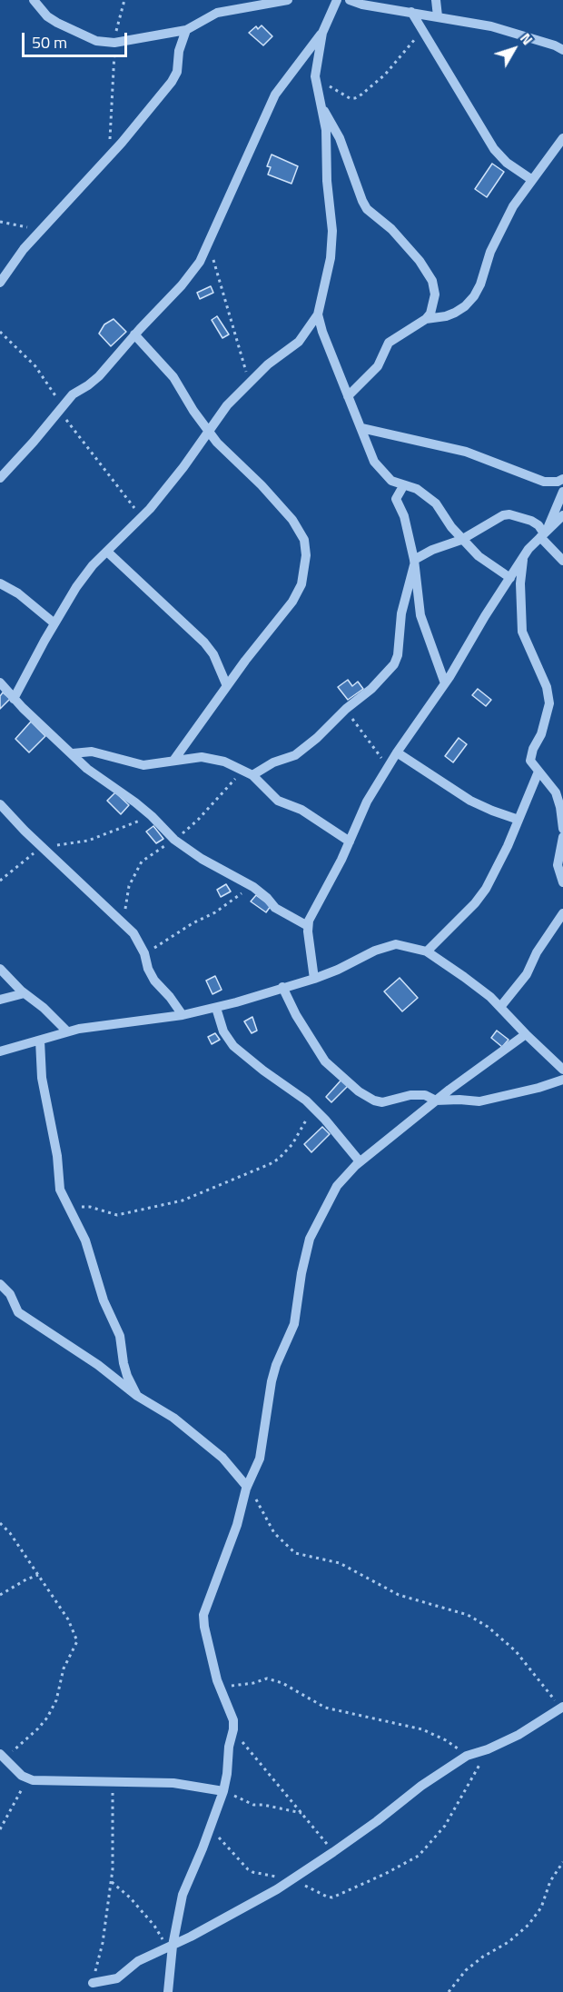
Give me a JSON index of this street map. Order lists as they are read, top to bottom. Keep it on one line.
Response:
{"scale_bar":"50 m","north":"top right"}
